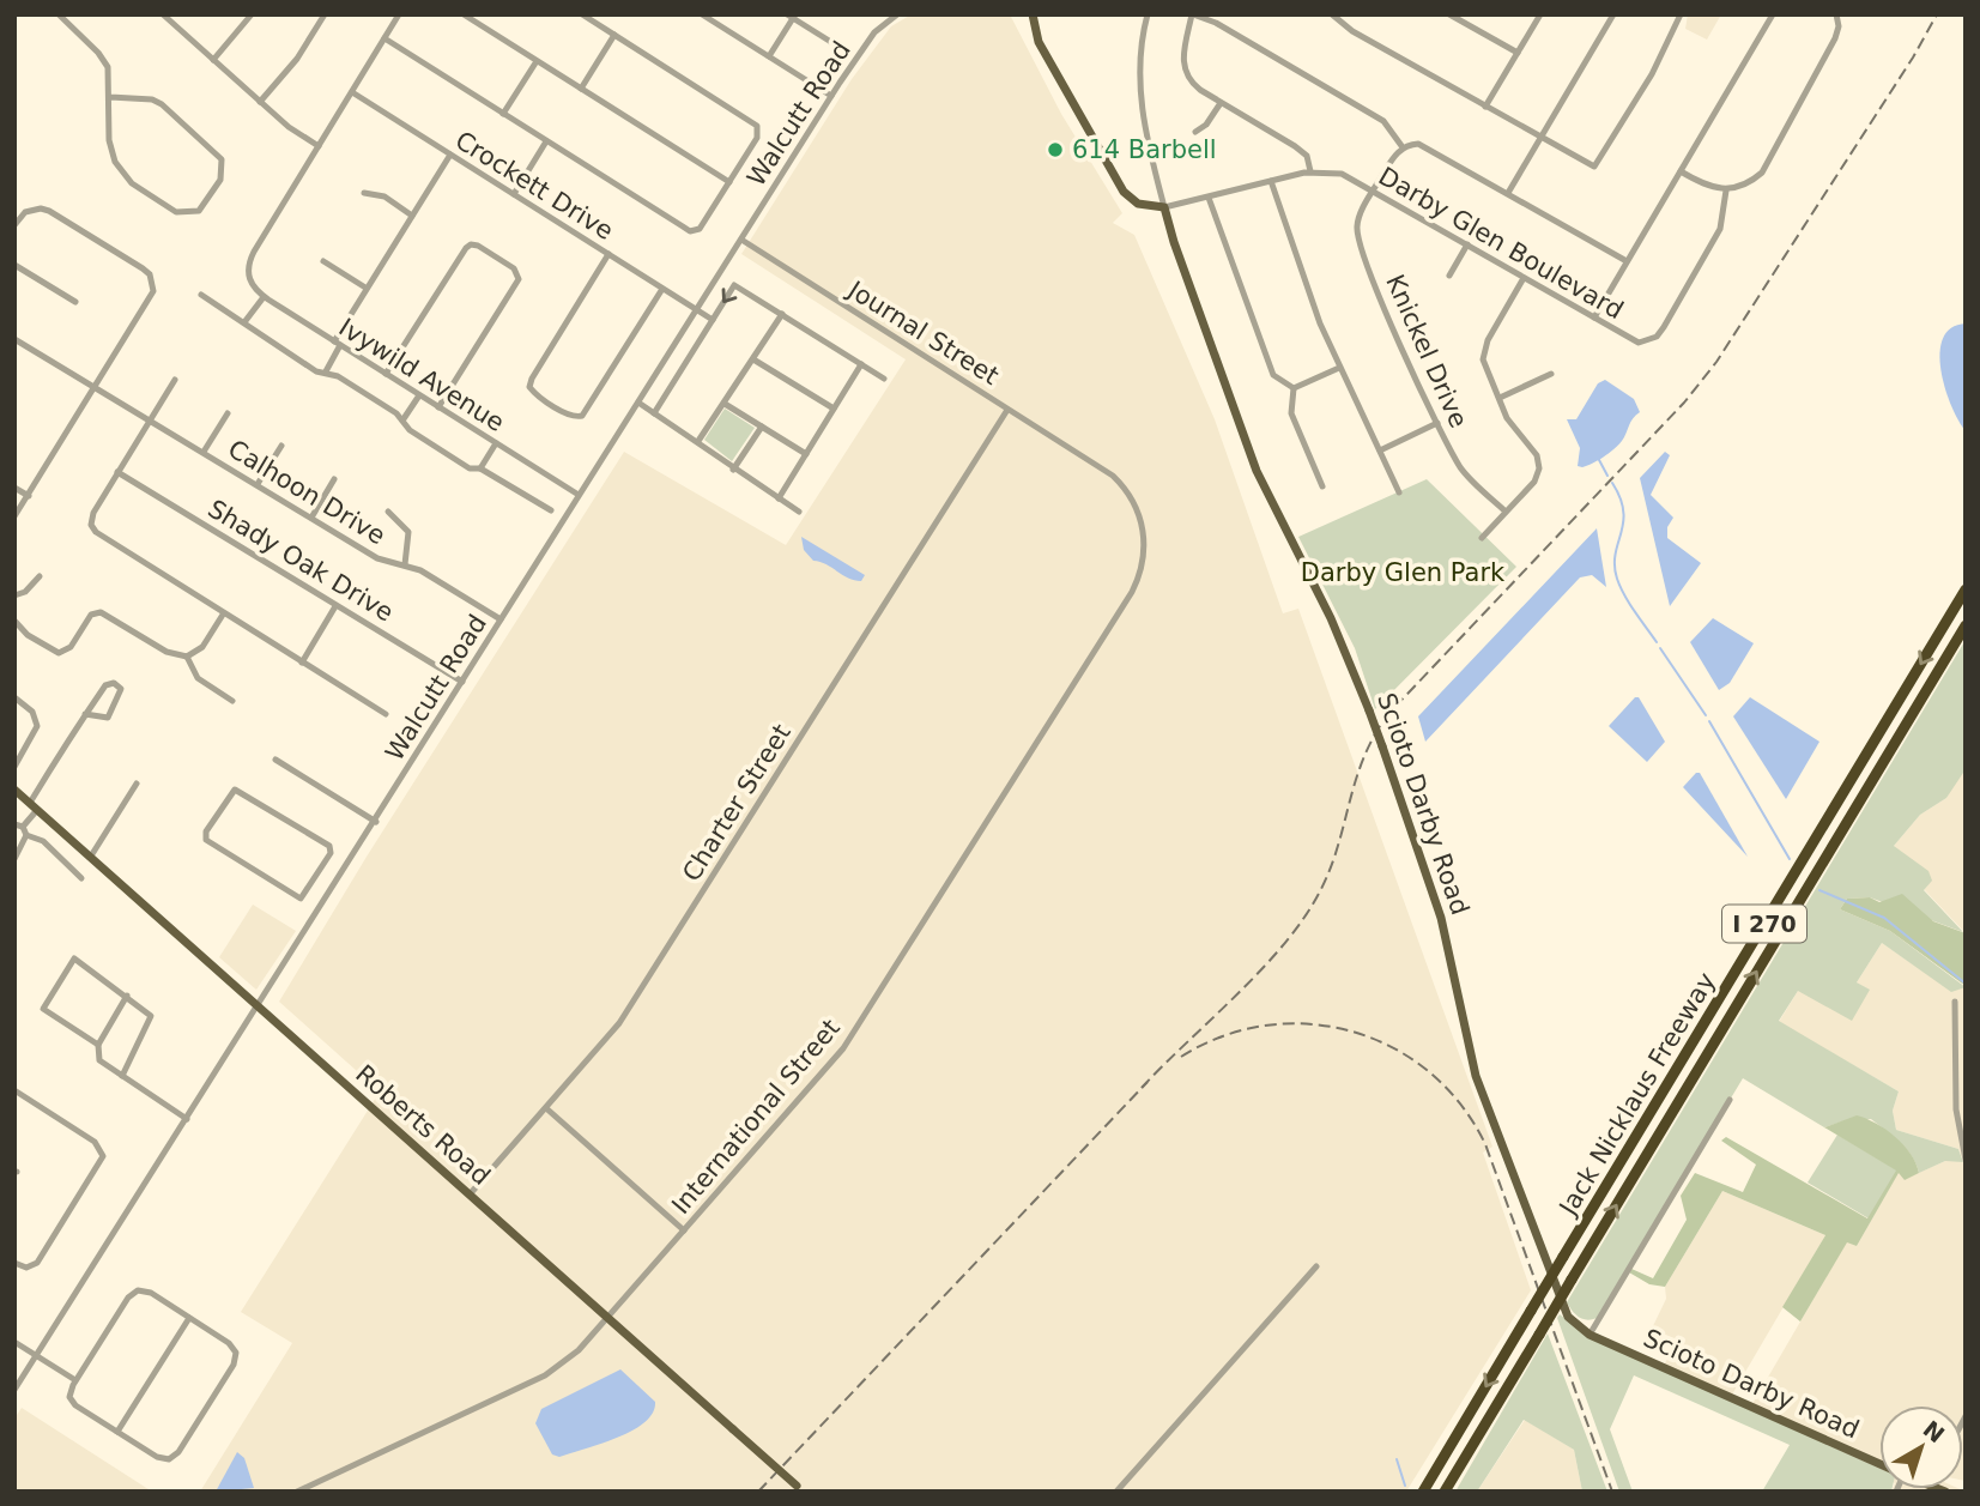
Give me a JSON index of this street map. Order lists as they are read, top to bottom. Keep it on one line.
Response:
{"streets":{"highway":["I 270","Jack Nicklaus Freeway"],"main road":["Scioto Darby Road","Roberts Road"],"street":["Walcutt Road","Crockett Drive","Darby Glen Boulevard","Journal Street","Knickel Drive","Ivywild Avenue","Calhoon Drive","Shady Oak Drive","Charter Street","International Street"]},"crossings":[["Walcutt Road","Crockett Drive"],["Walcutt Road","Journal Street"],["Walcutt Road","Ivywild Avenue"],["Walcutt Road","Calhoon Drive"],["Walcutt Road","Shady Oak Drive"],["Walcutt Road","Roberts Road"],["Darby Glen Boulevard","Knickel Drive"],["Darby Glen Boulevard","Scioto Darby Road"],["Journal Street","Charter Street"],["Journal Street","International Street"],["Charter Street","Roberts Road"],["International Street","Roberts Road"]],"parks":["Darby Glen Park"],"places":["614 Barbell"],"north":"top right"}
